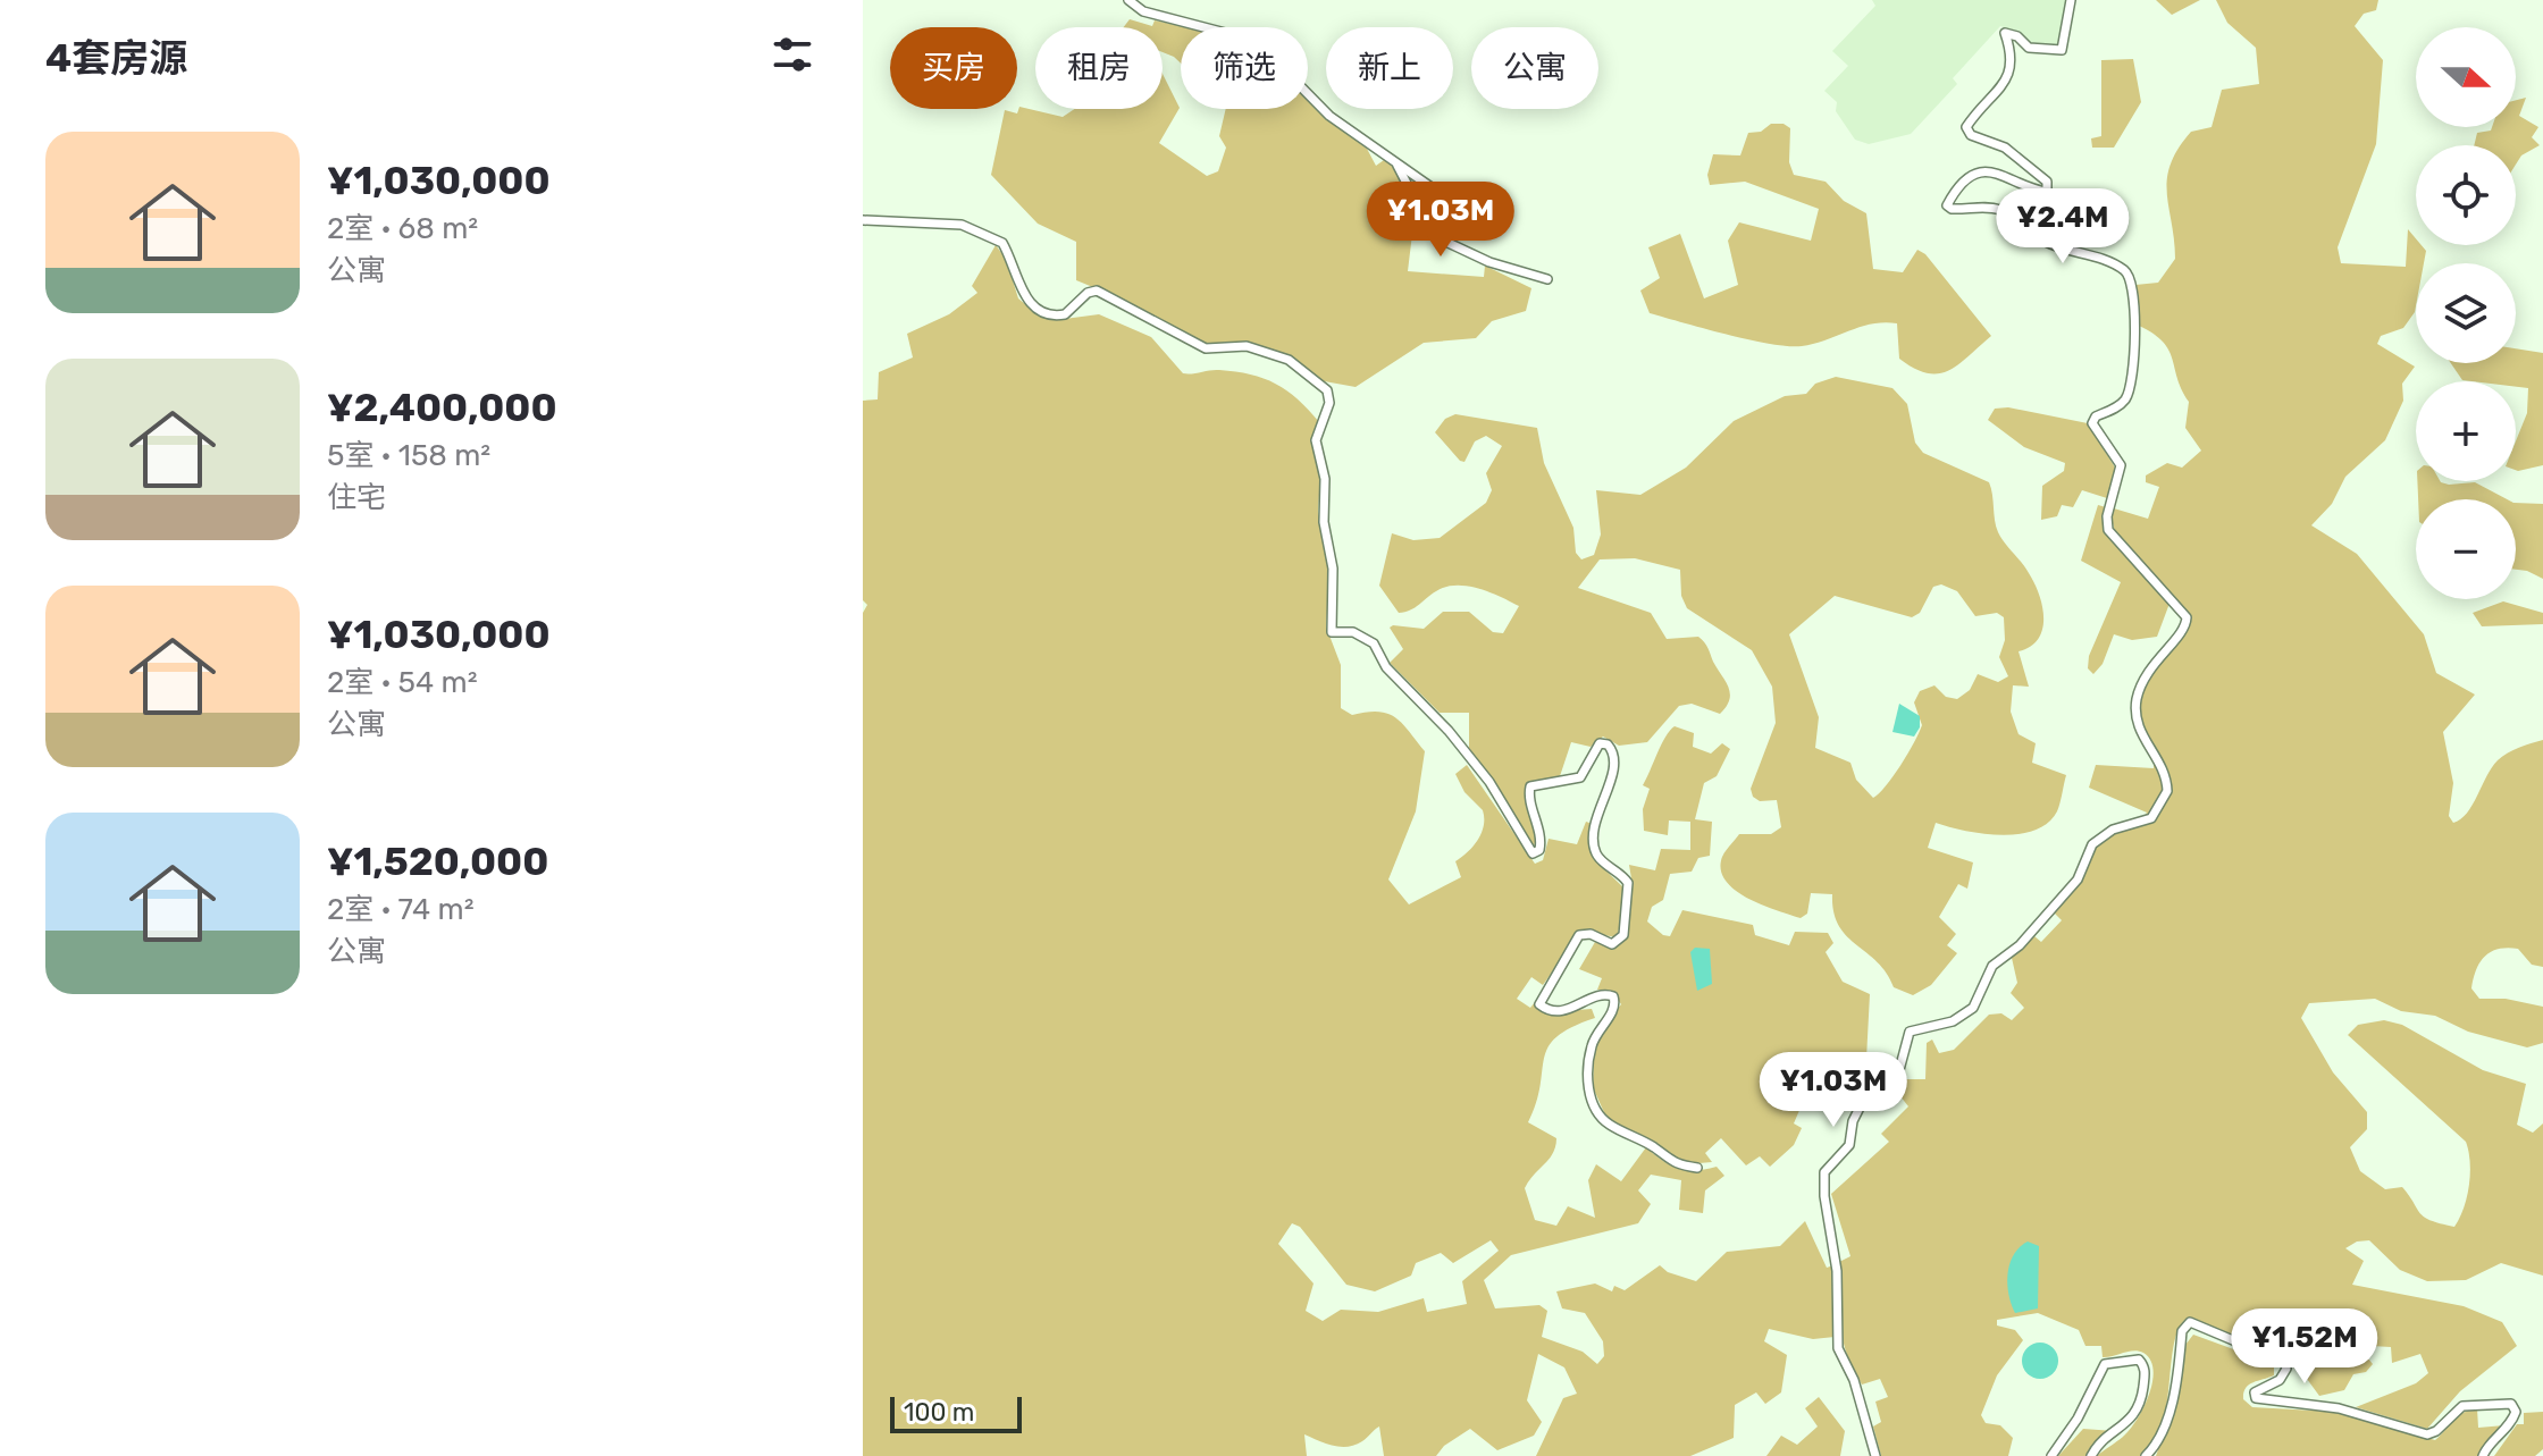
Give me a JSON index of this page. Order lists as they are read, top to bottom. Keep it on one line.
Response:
{"scale_bar":"100 m","north":"right","page":{"heading":"4套房源","map_buttons":["+","−"],"chip":["买房","租房","筛选","新上","公寓"],"list":[{"name":"¥1,030,000","note":"2室 · 68 m² · 公寓"},{"name":"¥2,400,000","note":"5室 · 158 m² · 住宅"},{"name":"¥1,030,000","note":"2室 · 54 m² · 公寓"},{"name":"¥1,520,000","note":"2室 · 74 m² · 公寓"}],"price":["¥1.03M","¥2.4M","¥1.03M","¥1.52M"],"scale":"100 m"}}
